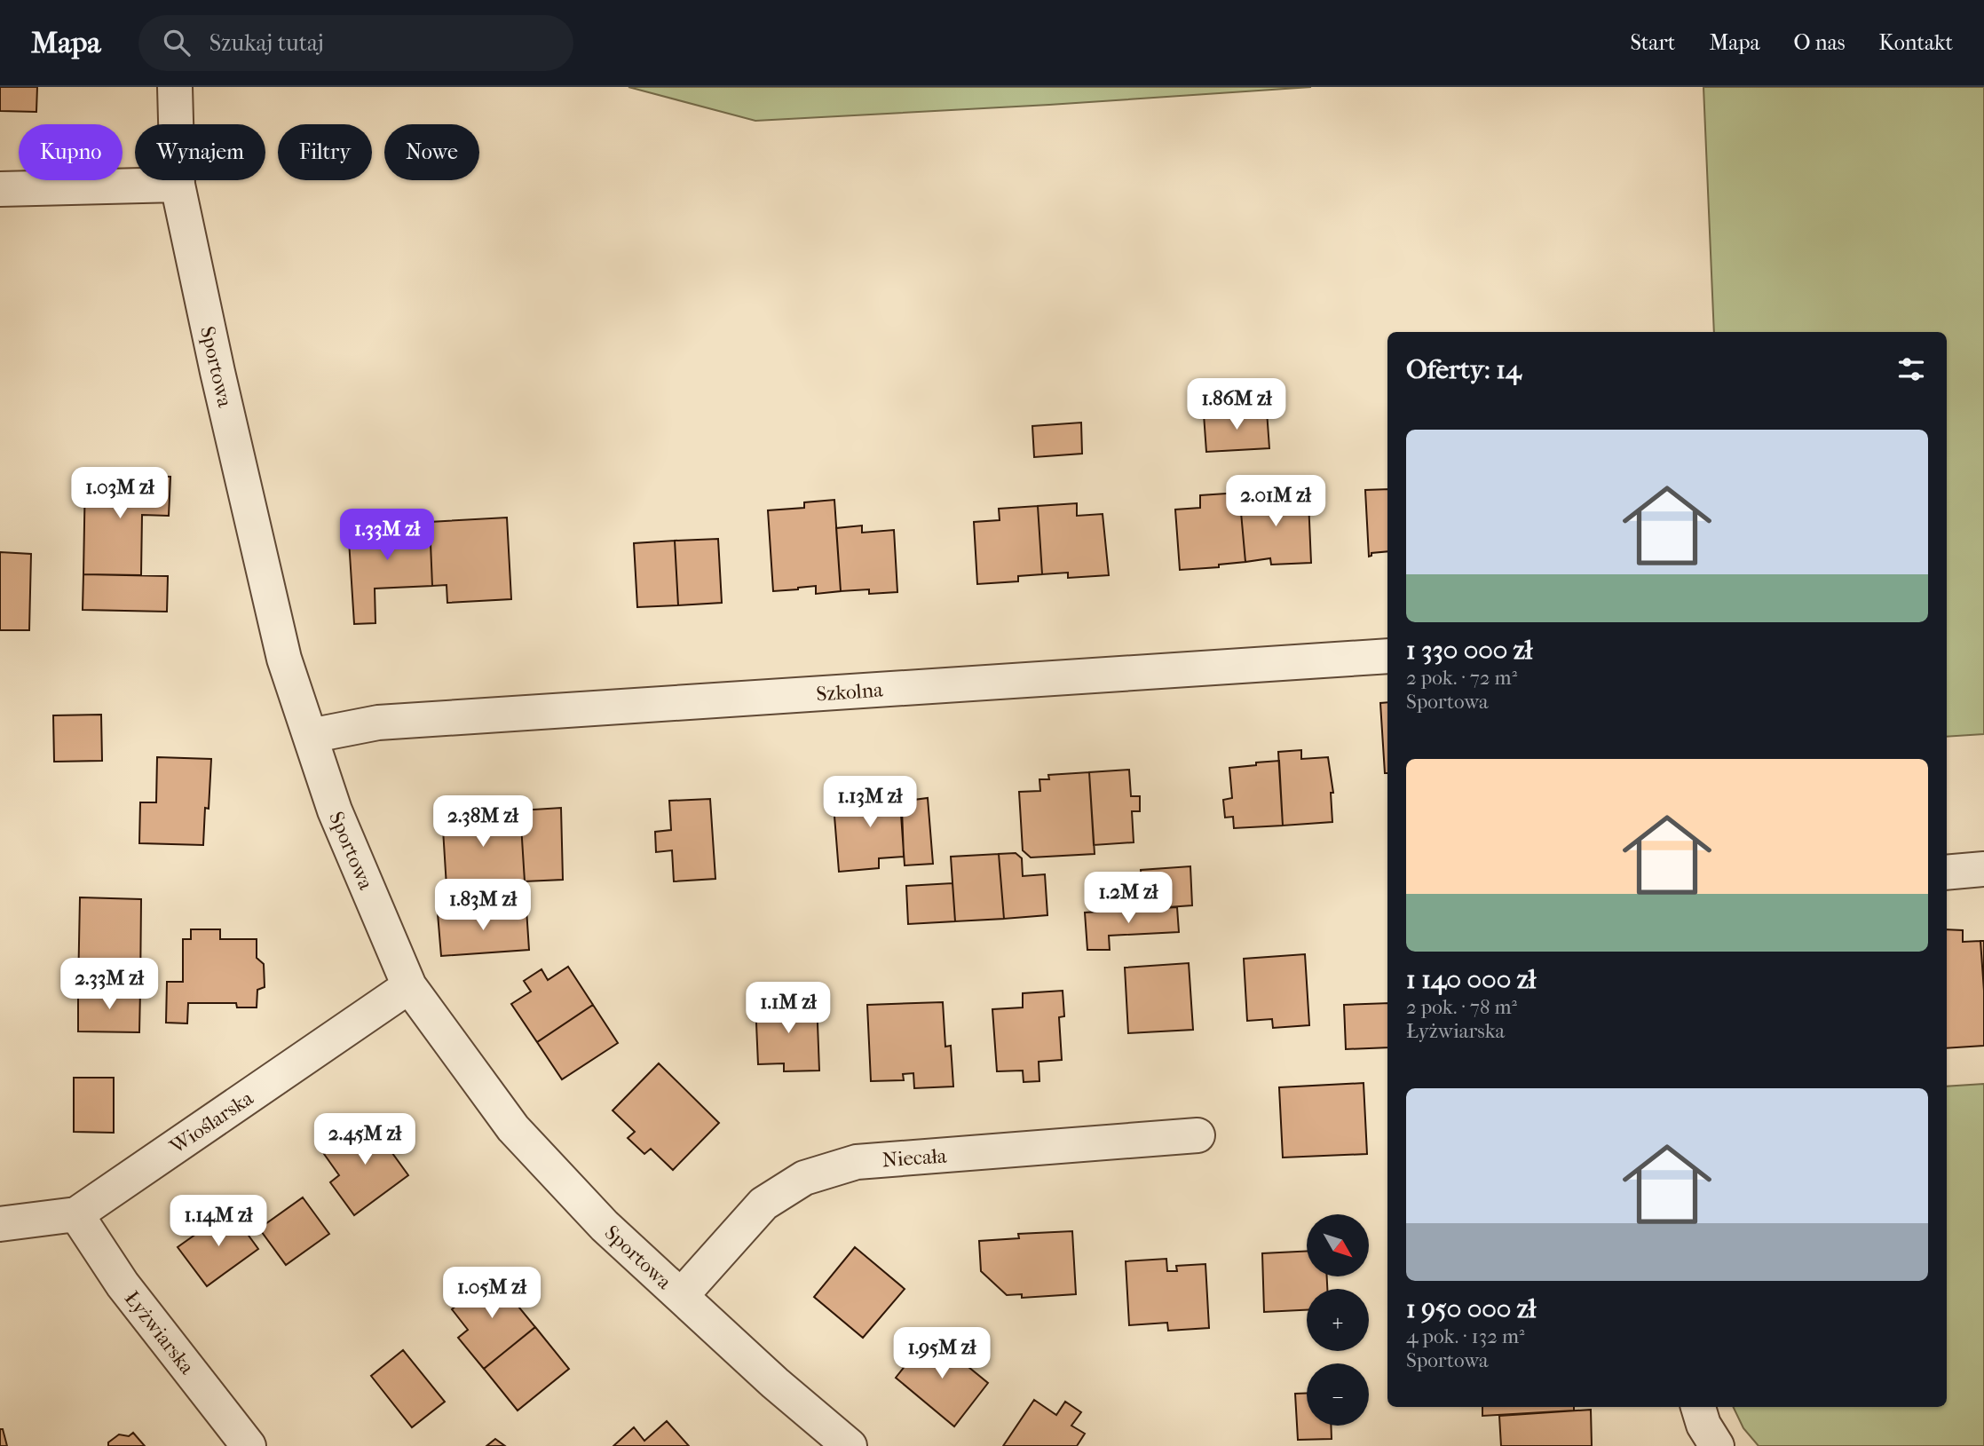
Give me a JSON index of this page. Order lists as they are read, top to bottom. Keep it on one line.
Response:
{"streets":{"street":["Sportowa","Szkolna","Wioślarska","Niecała","Łyżwiarska"]},"crossings":[["Sportowa","Szkolna"],["Sportowa","Wioślarska"],["Sportowa","Niecała"],["Wioślarska","Łyżwiarska"]],"north":"bottom right","page":{"header":"Mapa","search":"Szukaj tutaj","nav":["Start","Mapa","O nas","Kontakt"],"chip":["Kupno","Wynajem","Filtry","Nowe"],"heading":"Oferty: 14","price":["1.86M zł","1.03M zł","2.01M zł","1.33M zł","1.13M zł","2.38M zł","1.2M zł","1.83M zł","2.33M zł","1.1M zł","2.45M zł","1.14M zł","1.05M zł","1.95M zł"],"list":[{"name":"1 330 000 zł","note":"2 pok. · 72 m² · Sportowa"},{"name":"1 140 000 zł","note":"2 pok. · 78 m² · Łyżwiarska"},{"name":"1 950 000 zł","note":"4 pok. · 132 m² · Sportowa"}],"map_buttons":["+","−"]}}
